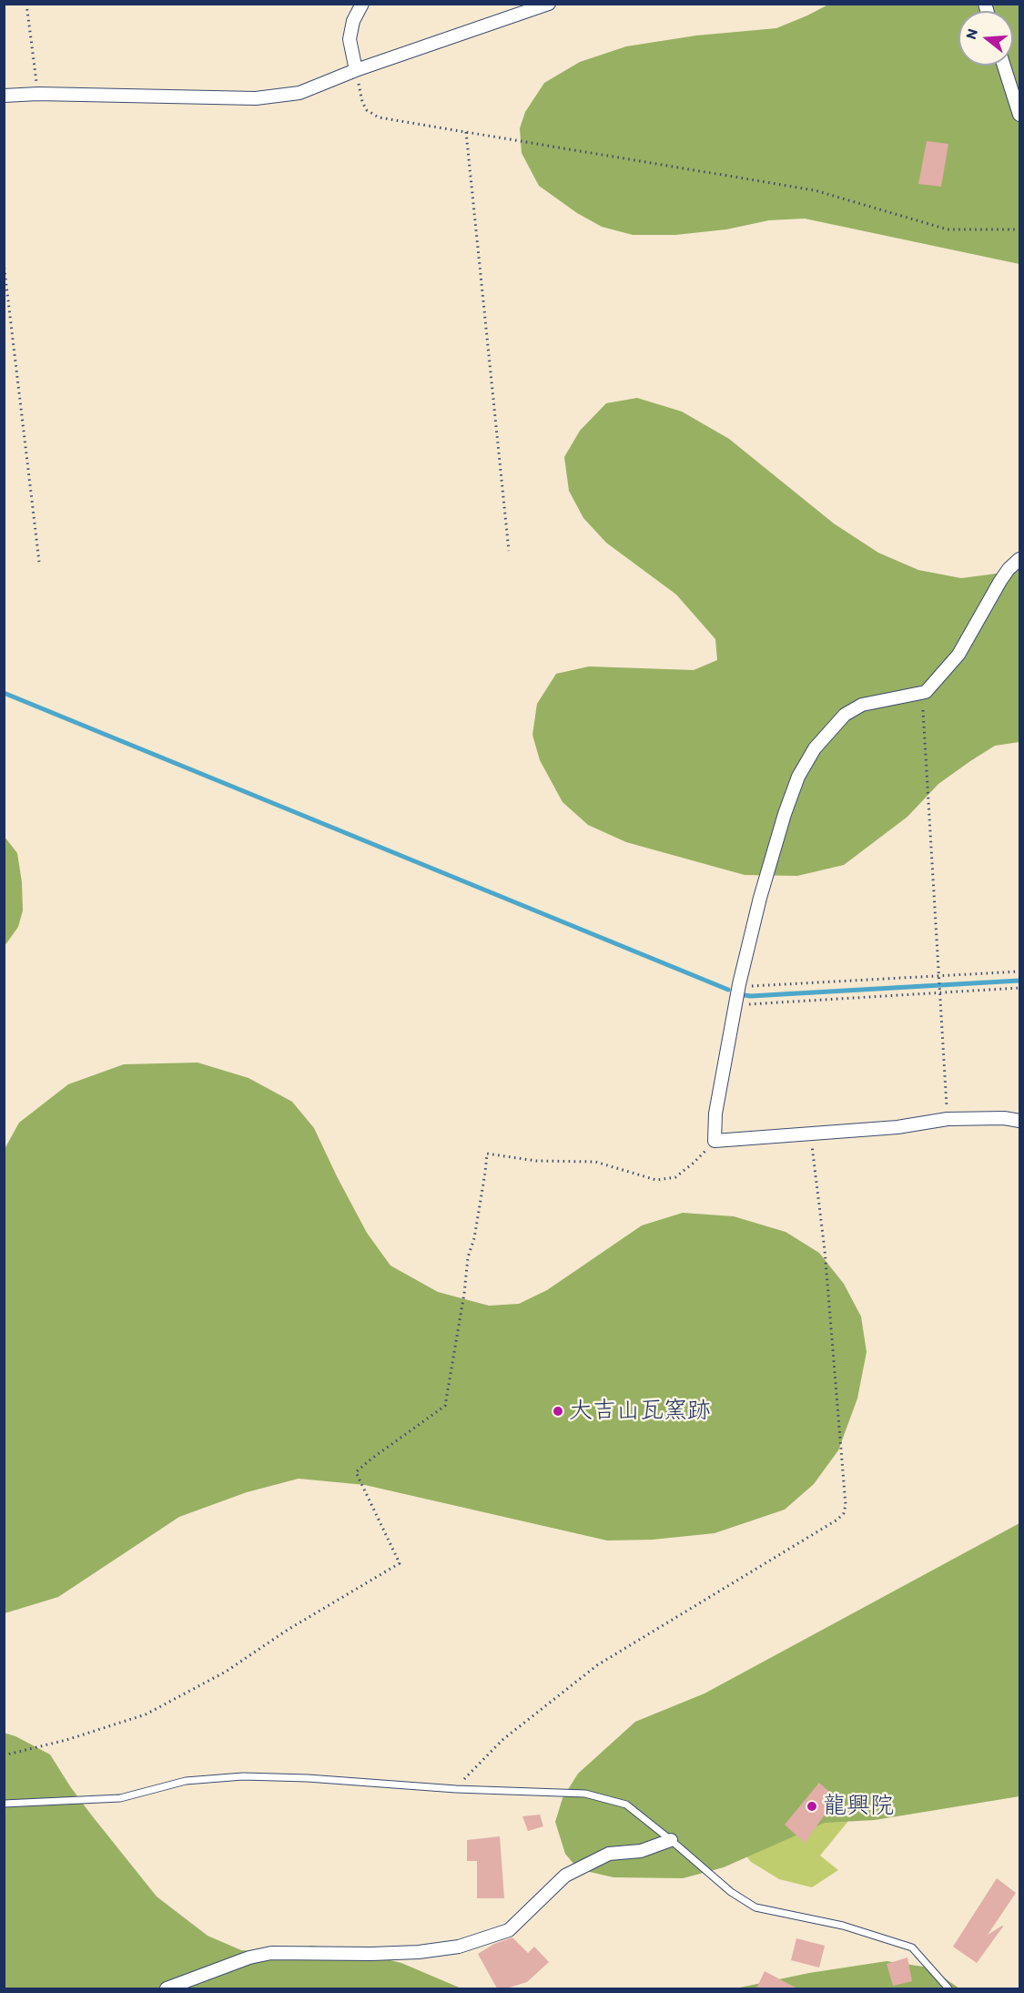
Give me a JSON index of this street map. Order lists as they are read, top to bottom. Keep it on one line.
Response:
{"places":["大吉山瓦窯跡","龍興院"],"north":"left"}
